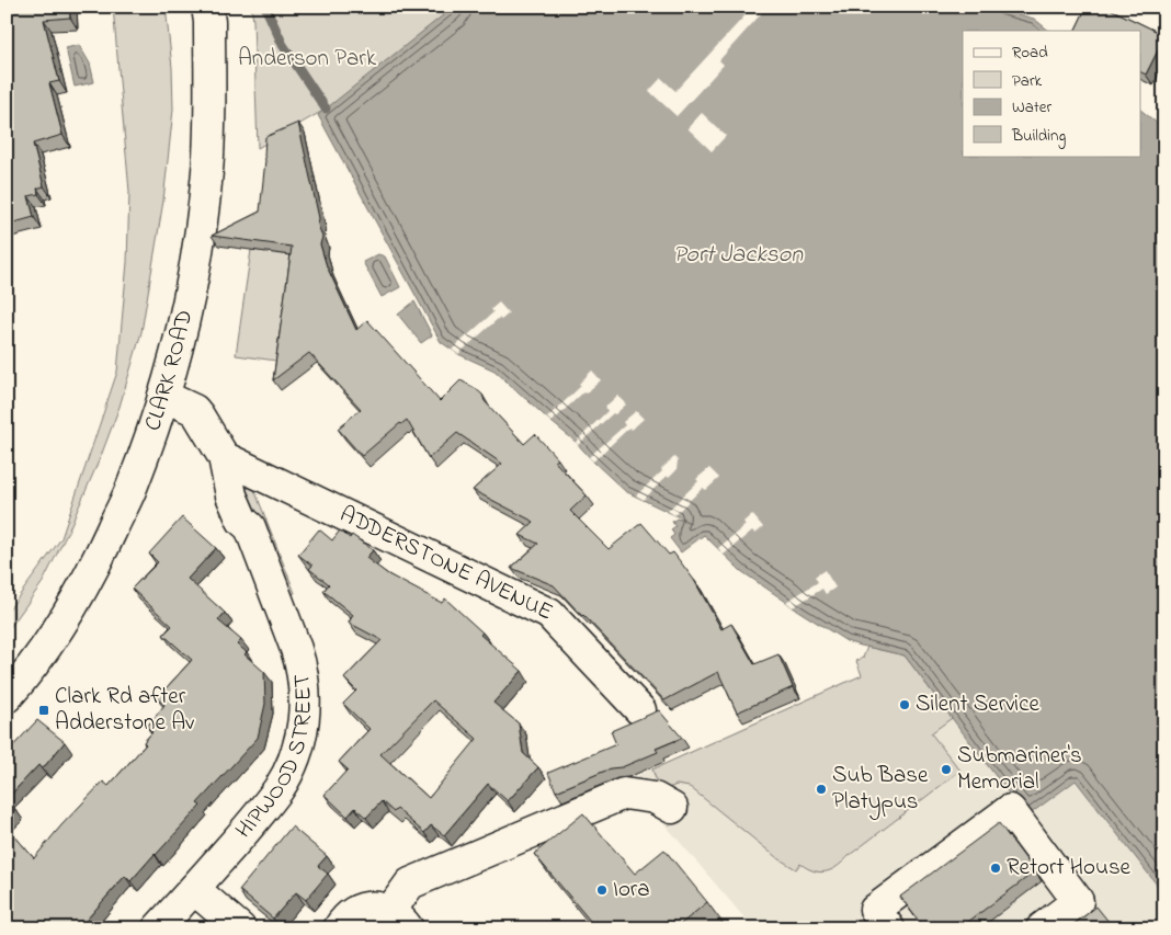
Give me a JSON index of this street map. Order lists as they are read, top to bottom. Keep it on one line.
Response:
{"streets":{"street":["CLARK ROAD","ADDERSTONE AVENUE","HIPWOOD STREET"]},"crossings":[["CLARK ROAD","HIPWOOD STREET"],["ADDERSTONE AVENUE","HIPWOOD STREET"]],"water":["Port Jackson"],"parks":["Anderson Park"],"places":{"other":["Silent Service","Submariner's Memorial","Sub Base Platypus","Retort House","Iora"],"transit":["Clark Rd after Adderstone Av"]},"legend":["Road","Park","Water","Building"]}
